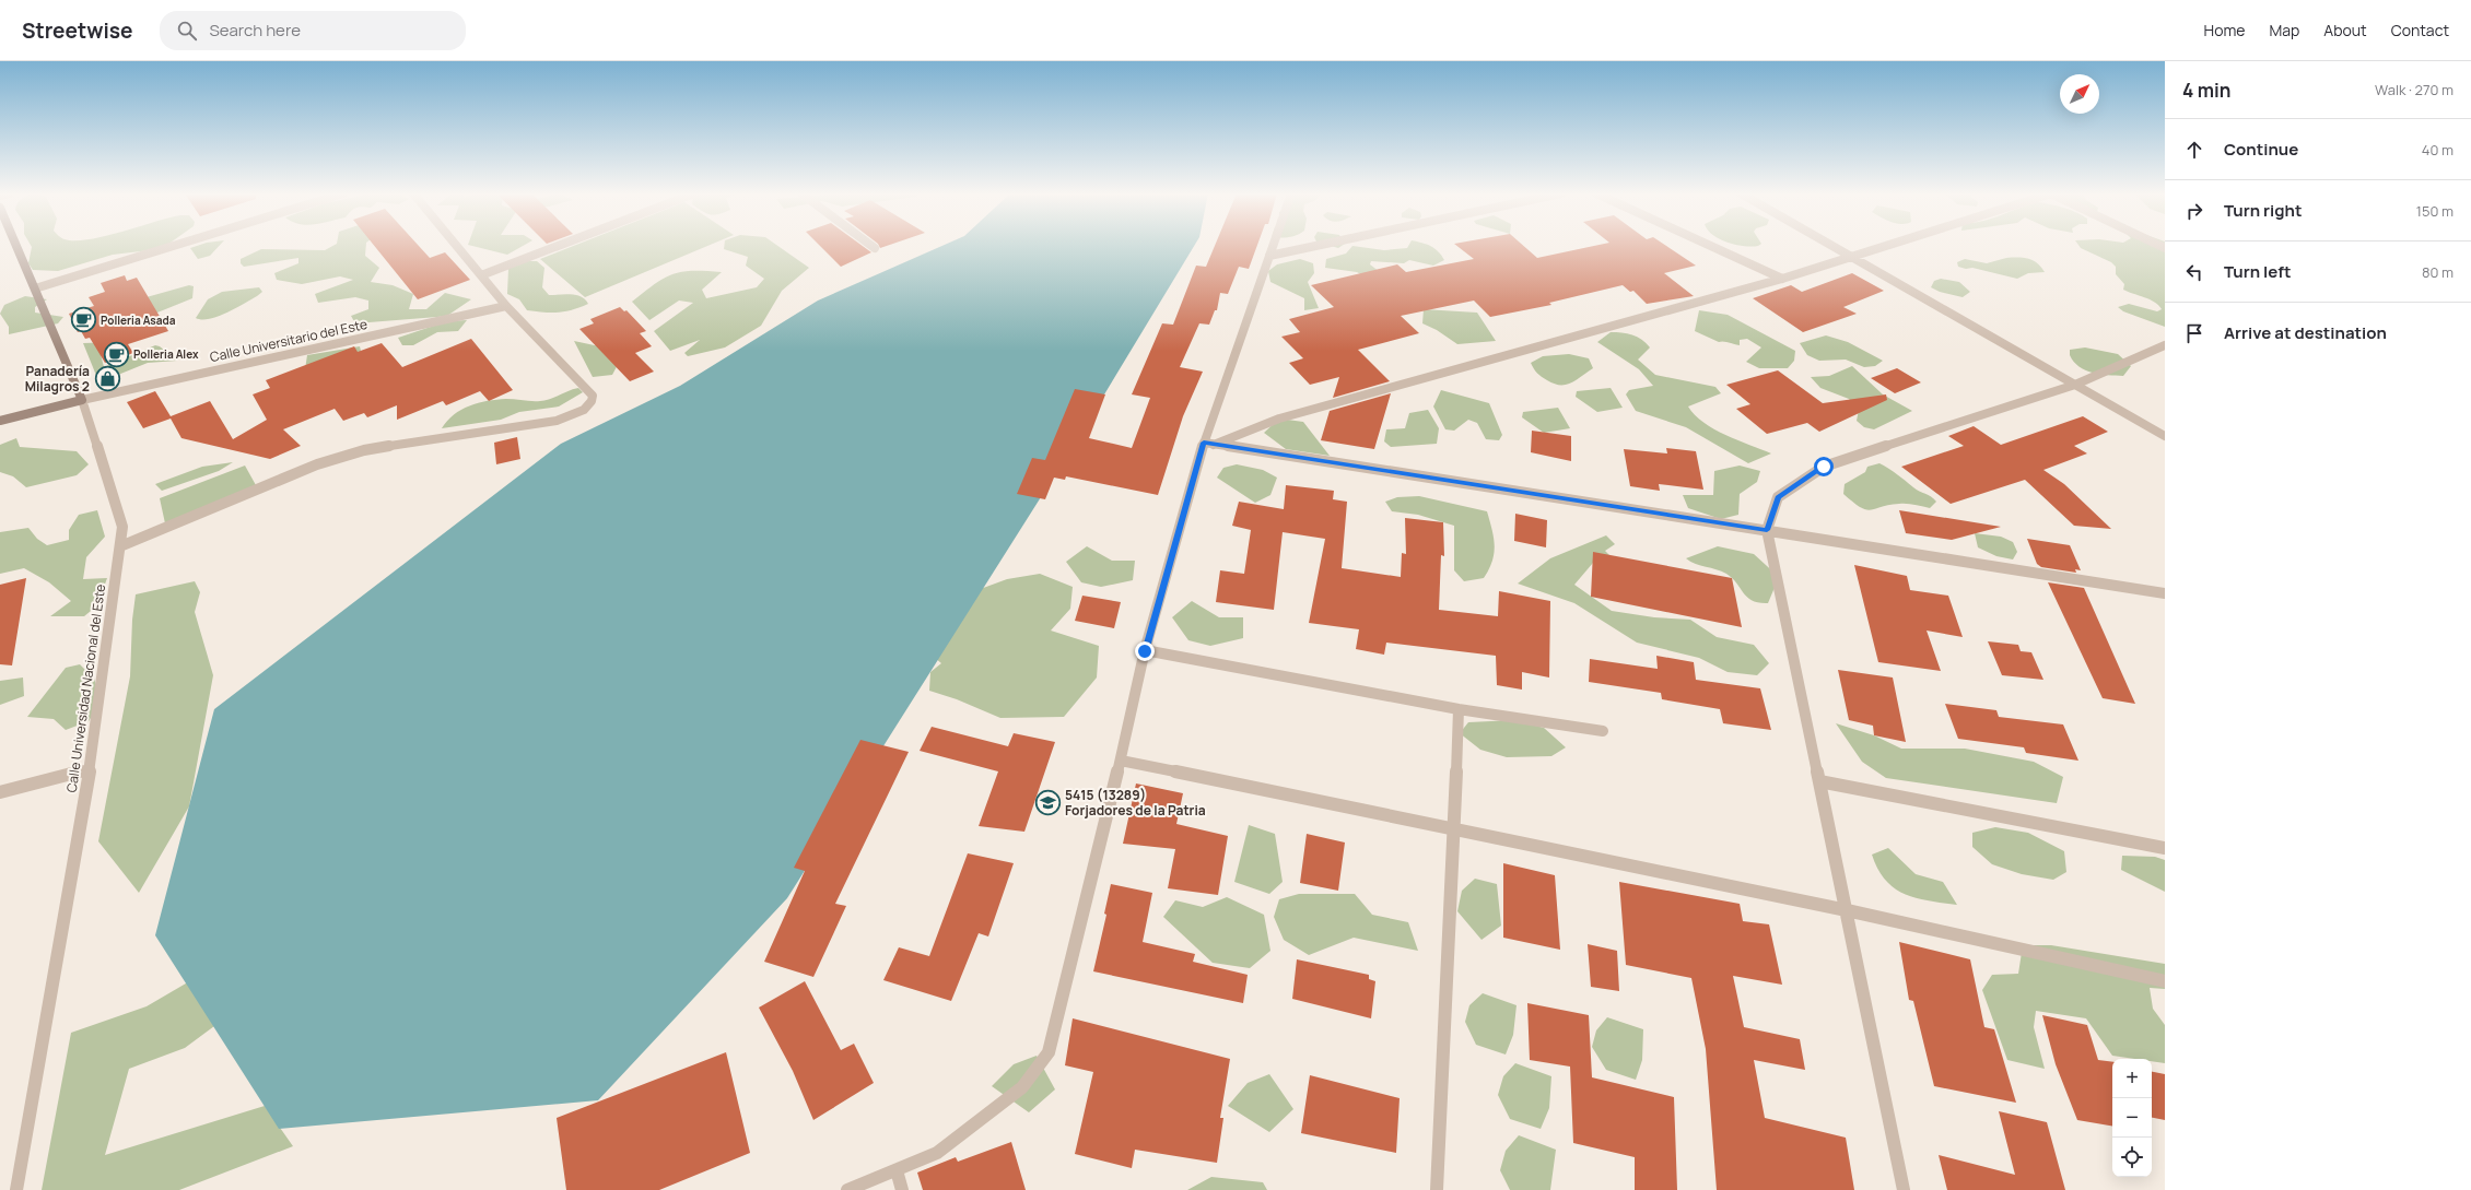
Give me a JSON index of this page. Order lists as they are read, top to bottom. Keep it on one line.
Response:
{"streets":{"street":["Calle Universitario del Este","Calle Universidad Nacional del Este"]},"crossings":[["Calle Universitario del Este","Calle Universidad Nacional del Este"]],"places":{"cafe":["Polleria Asada","Polleria Alex"],"shop":["Panadería Milagros 2"],"school or university":["5415 (13289) Forjadores de la Patria"]},"north":"top right","page":{"header":"Streetwise","search":"Search here","nav":["Home","Map","About","Contact"],"heading":["4 min","Walk · 270 m"],"list":[["Continue","40 m"],["Turn right","150 m"],["Turn left","80 m"],"Arrive at destination"],"map_buttons":["+","−"]}}
